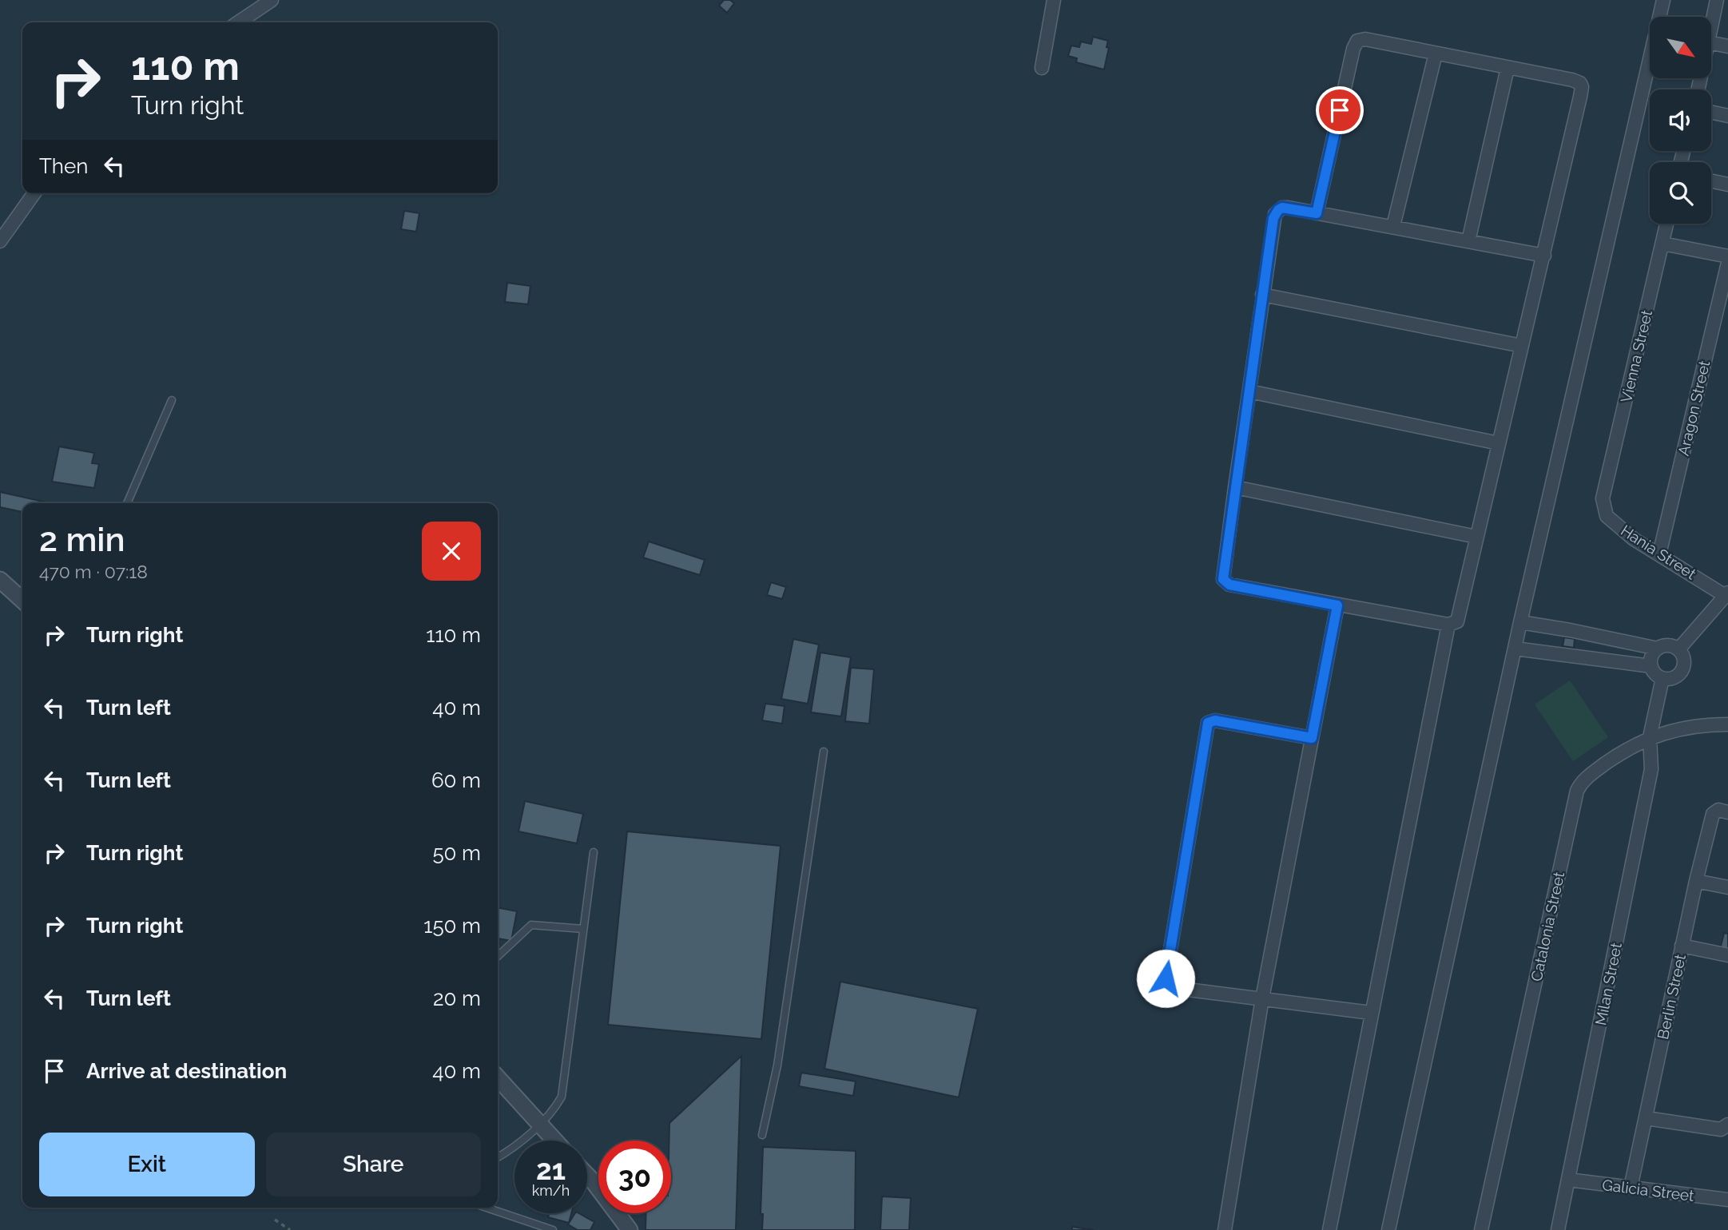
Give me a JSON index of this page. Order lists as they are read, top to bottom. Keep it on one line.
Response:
{"streets":{"street":["Vienna Street","Aragon Street","Hania Street","Catalonia Street","Milan Street","Berlin Street","Galicia Street"]},"crossings":[["Vienna Street","Hania Street"],["Aragon Street","Hania Street"],["Catalonia Street","Milan Street"],["Milan Street","Galicia Street"],["Berlin Street","Galicia Street"]],"north":"bottom right","page":{"turn":["110 m","Turn right"],"then":"Then","heading":["2 min","470 m · 07:18"],"list":[{"name":"Turn right","value":"110 m"},{"name":"Turn left","value":"40 m"},{"name":"Turn left","value":"60 m"},{"name":"Turn right","value":"50 m"},{"name":"Turn right","value":"150 m"},{"name":"Turn left","value":"20 m"},{"name":"Arrive at destination","value":"40 m"}],"buttons":["Exit","Share"],"speed":"21 km/h","limit":"30"}}
